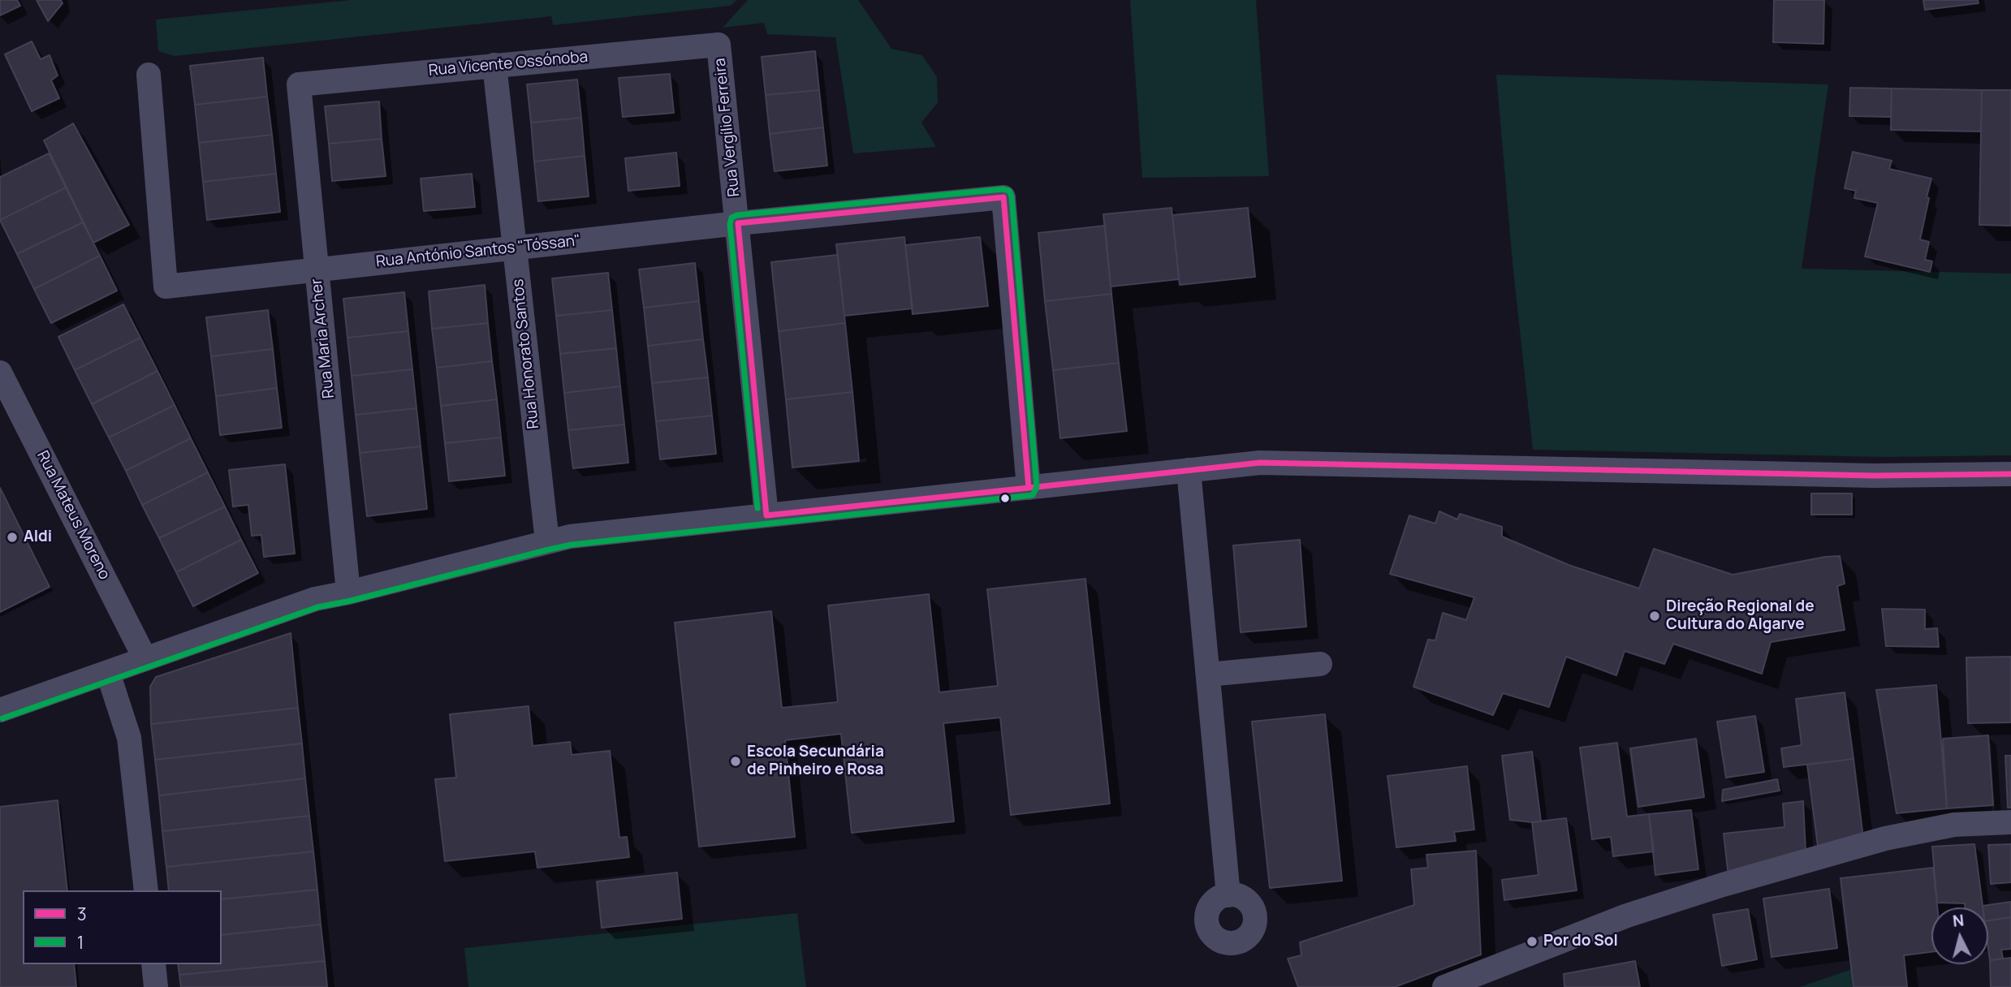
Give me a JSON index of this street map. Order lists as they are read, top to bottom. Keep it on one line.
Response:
{"streets":{"street":["Rua Vicente Ossónoba","Rua Vergílio Ferreira","Rua António Santos \"Tóssan\"","Rua Maria Archer","Rua Honorato Santos","Rua Mateus Moreno"]},"crossings":[["Rua Vicente Ossónoba","Rua Vergílio Ferreira"],["Rua Vicente Ossónoba","Rua Maria Archer"],["Rua Vicente Ossónoba","Rua Honorato Santos"],["Rua Vergílio Ferreira","Rua António Santos \"Tóssan\""],["Rua António Santos \"Tóssan\"","Rua Maria Archer"],["Rua António Santos \"Tóssan\"","Rua Honorato Santos"]],"places":["Aldi","Direção Regional de Cultura do Algarve","Escola Secundária de Pinheiro e Rosa","Por do Sol"],"lines":["transit line 1","transit line 3"],"legend":["3","1"],"north":"top"}
